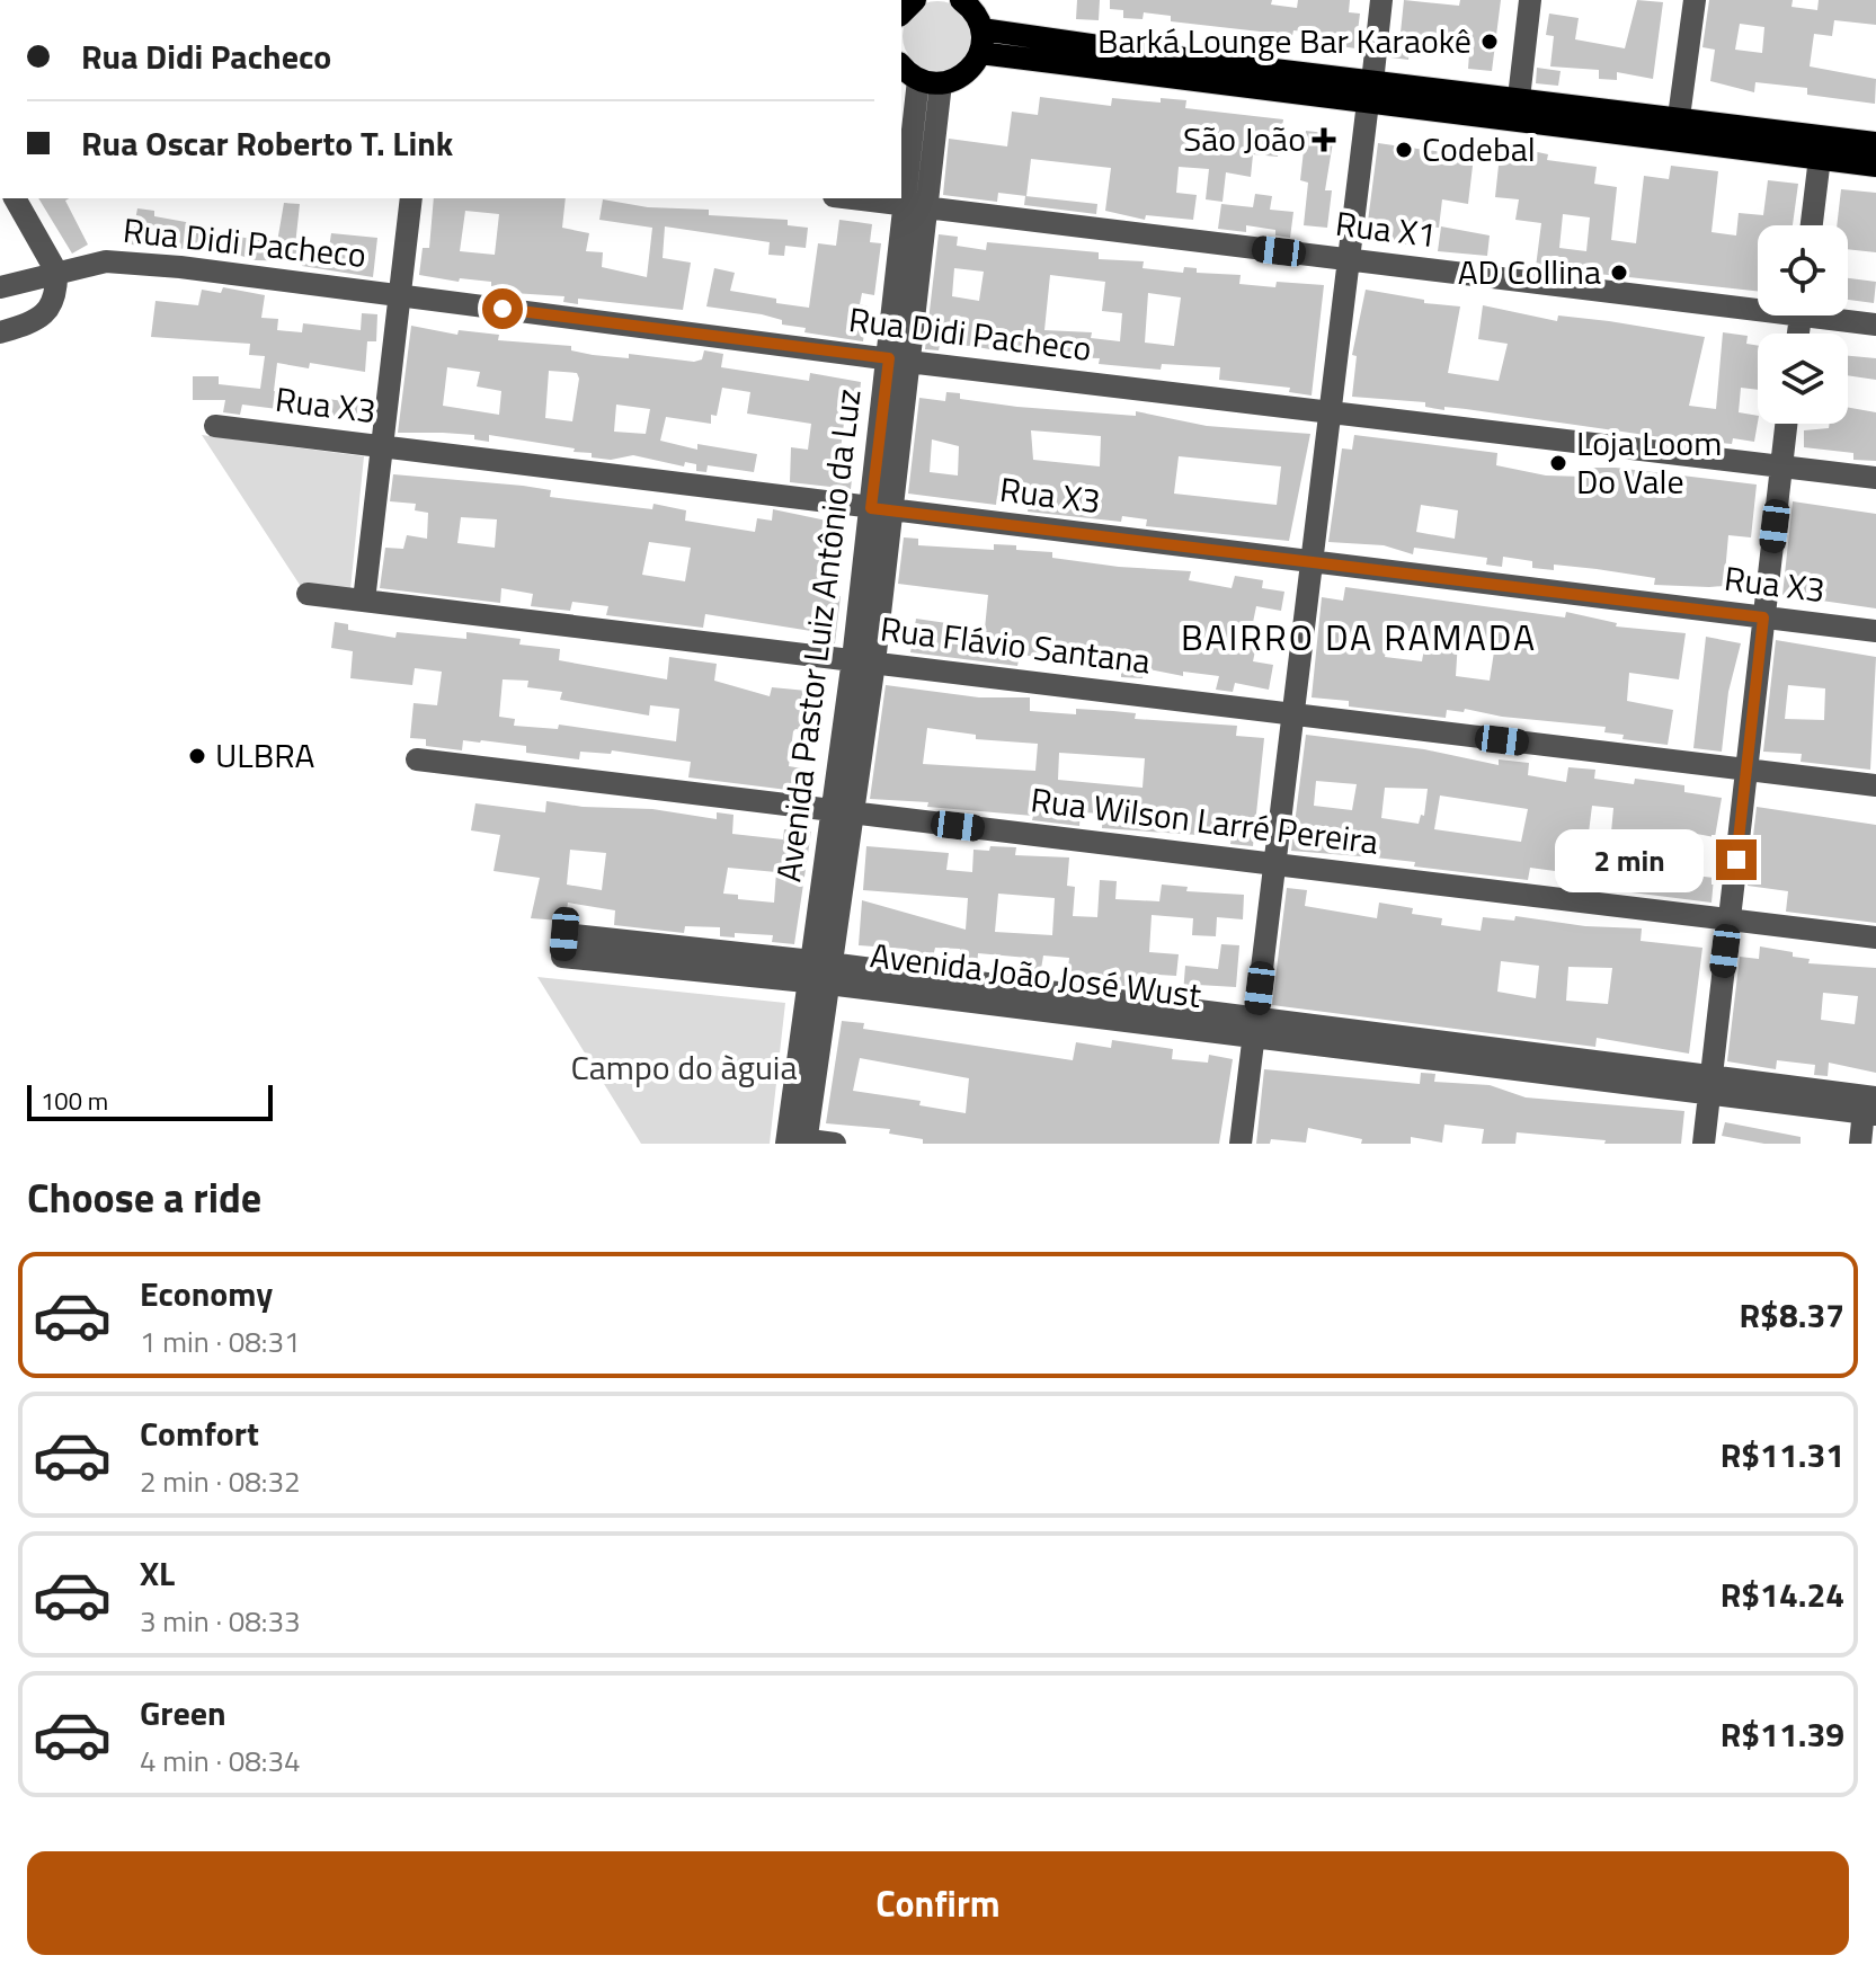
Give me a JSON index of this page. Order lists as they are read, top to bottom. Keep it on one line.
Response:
{"streets":{"street":["Rua X1","Rua Didi Pacheco","Rua X3","Avenida Pastor Luiz Antônio da Luz","Rua Flávio Santana","Rua Wilson Larré Pereira","Avenida João José Wust"]},"crossings":[["Rua X1","Avenida Pastor Luiz Antônio da Luz"],["Rua Didi Pacheco","Avenida Pastor Luiz Antônio da Luz"],["Rua X3","Avenida Pastor Luiz Antônio da Luz"],["Avenida Pastor Luiz Antônio da Luz","Rua Flávio Santana"],["Avenida Pastor Luiz Antônio da Luz","Rua Wilson Larré Pereira"],["Avenida Pastor Luiz Antônio da Luz","Avenida João José Wust"]],"districts":["BAIRRO DA RAMADA"],"parks":["Campo do àguia"],"places":{"other":["Barká Lounge Bar Karaokê","Codebal","AD Collina","Loja Loom Do Vale","ULBRA"],"health":["São João"]},"scale_bar":"100 m","page":{"banner":["Rua Didi Pacheco","Rua Oscar Roberto T. Link"],"bubble":"2 min","scale":"100 m","heading":"Choose a ride","list":[{"name":"Economy","note":"1 min · 08:31","value":"R$8.37"},{"name":"Comfort","note":"2 min · 08:32","value":"R$11.31"},{"name":"XL","note":"3 min · 08:33","value":"R$14.24"},{"name":"Green","note":"4 min · 08:34","value":"R$11.39"}],"buttons":"Confirm"}}
